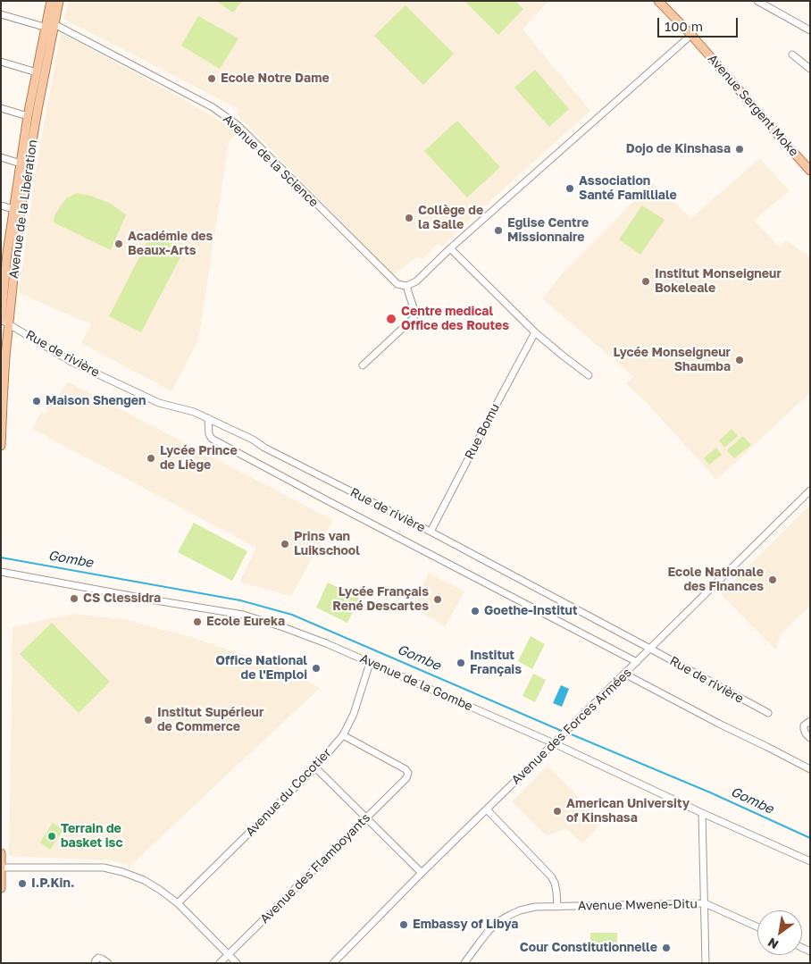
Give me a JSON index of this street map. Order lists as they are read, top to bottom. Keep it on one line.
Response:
{"streets":{"main road":["Avenue Sergent Moke","Avenue de la Libération"],"street":["Avenue de la Science","Rue de rivière","Rue Bomu","Avenue de la Gombe","Avenue des Forces Armées","Avenue du Cocotier","Avenue des Flamboyants","Avenue Mwene-Ditu"]},"crossings":[["Avenue de la Science","Avenue de la Libération"],["Avenue de la Libération","Rue de rivière"],["Rue de rivière","Rue Bomu"],["Rue de rivière","Avenue des Forces Armées"],["Avenue de la Gombe","Avenue des Forces Armées"],["Avenue de la Gombe","Avenue du Cocotier"],["Avenue du Cocotier","Avenue des Flamboyants"]],"water":["Gombe"],"places":["Ecole Notre Dame","Dojo de Kinshasa","Association Santé Familliale","Collège de la Salle","Eglise Centre Missionnaire","Académie des Beaux-Arts","Institut Monseigneur Bokeleale","Centre medical Office des Routes","Lycée Monseigneur Shaumba","Maison Shengen","Lycée Prince de Liège","Prins van Luikschool","Ecole Nationale des Finances","CS Clessidra","Lycée Français René Descartes","Goethe-Institut","Ecole Eureka","Institut Français","Office National de l'Emploi","Institut Supérieur de Commerce","American University of Kinshasa","Terrain de basket isc","I.P.Kin.","Embassy of Libya","Cour Constitutionnelle"],"scale_bar":"100 m","north":"bottom left"}
